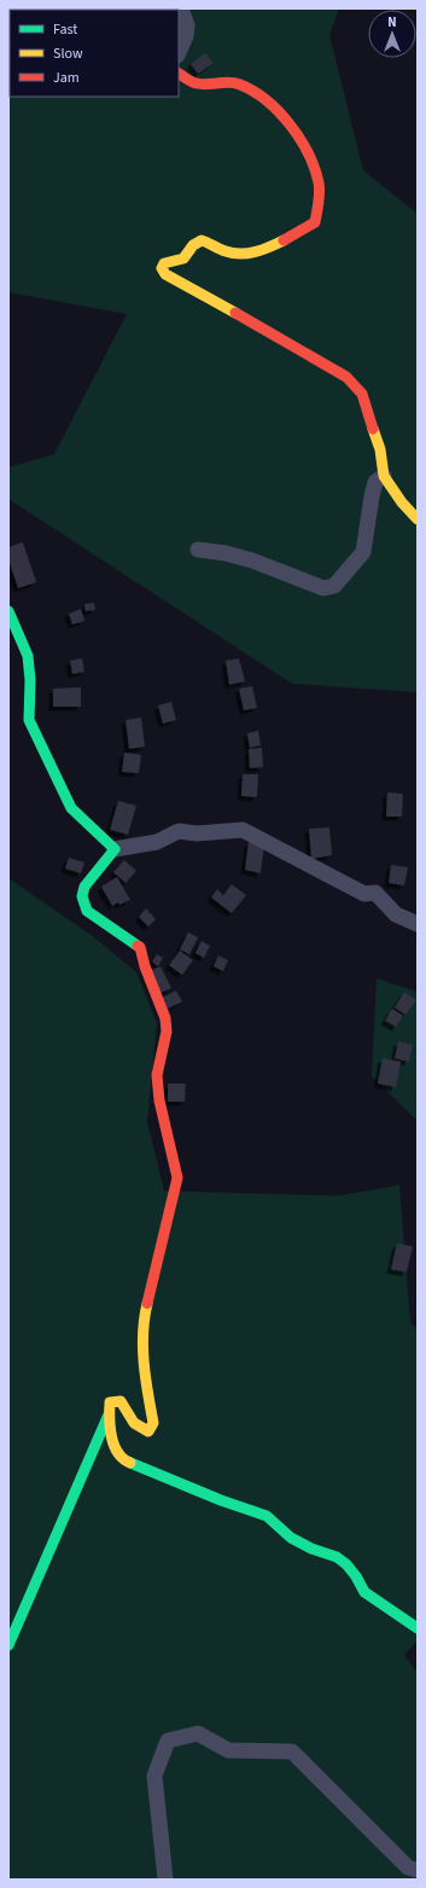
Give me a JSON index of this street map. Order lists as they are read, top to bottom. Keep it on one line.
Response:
{"legend":["Fast","Slow","Jam"],"north":"top"}
